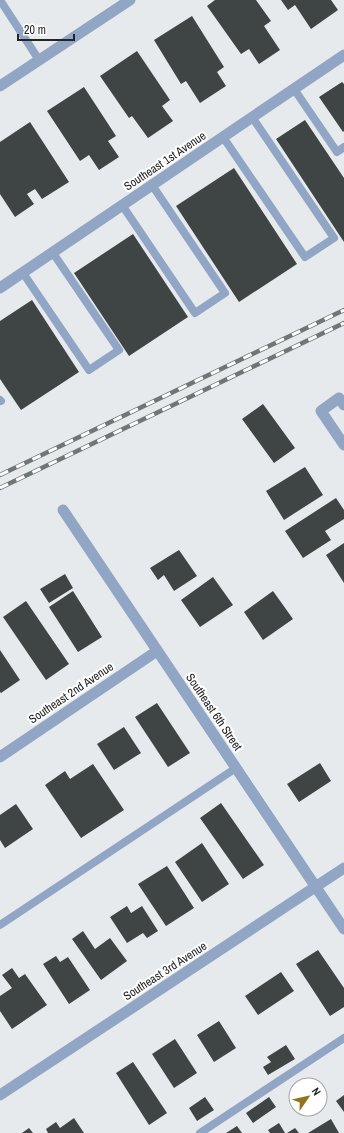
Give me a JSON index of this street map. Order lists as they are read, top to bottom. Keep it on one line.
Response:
{"streets":{"street":["Southeast 1st Avenue","Southeast 2nd Avenue","Southeast 6th Street","Southeast 3rd Avenue"]},"crossings":[["Southeast 2nd Avenue","Southeast 6th Street"],["Southeast 6th Street","Southeast 3rd Avenue"]],"scale_bar":"20 m","north":"top right"}
